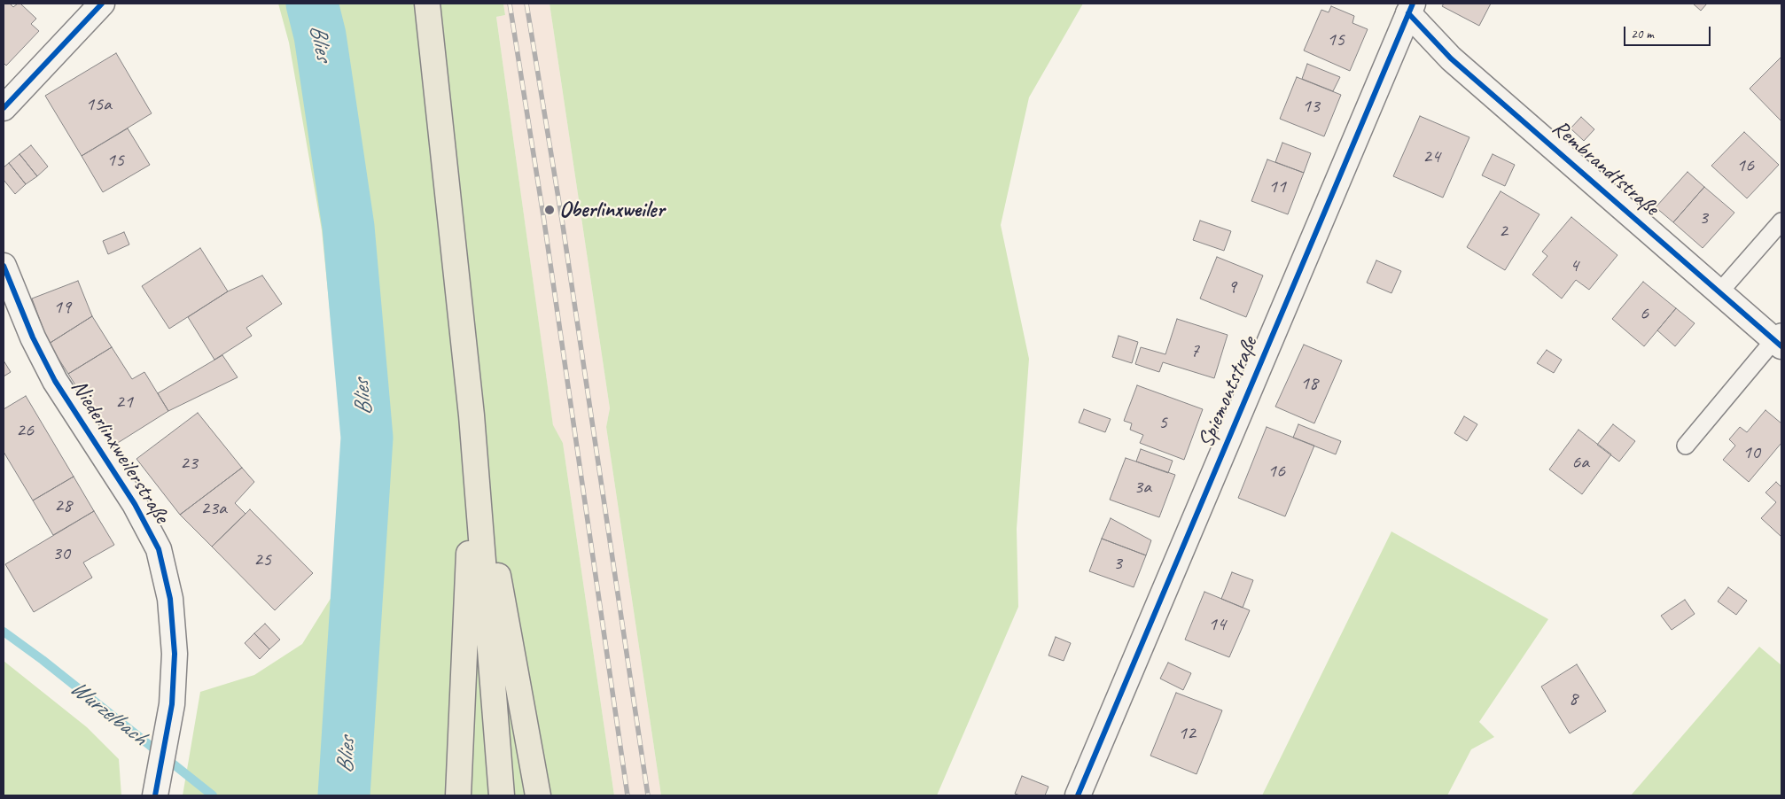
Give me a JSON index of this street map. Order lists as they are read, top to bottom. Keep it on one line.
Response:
{"streets":{"street":["Rembrandtstraße","Spiemontstraße","Niederlinxweilerstraße"]},"crossings":[["Rembrandtstraße","Spiemontstraße"]],"water":["Blies","Wurzelbach"],"places":["Oberlinxweiler"],"house_numbers":["15","15a","13","24","15","16","11","3","2","4","9","19","6","7","18","21","5","26","10","6a","23","16","3a","28","23a","30","25","3","14","8","12"],"scale_bar":"20 m"}
